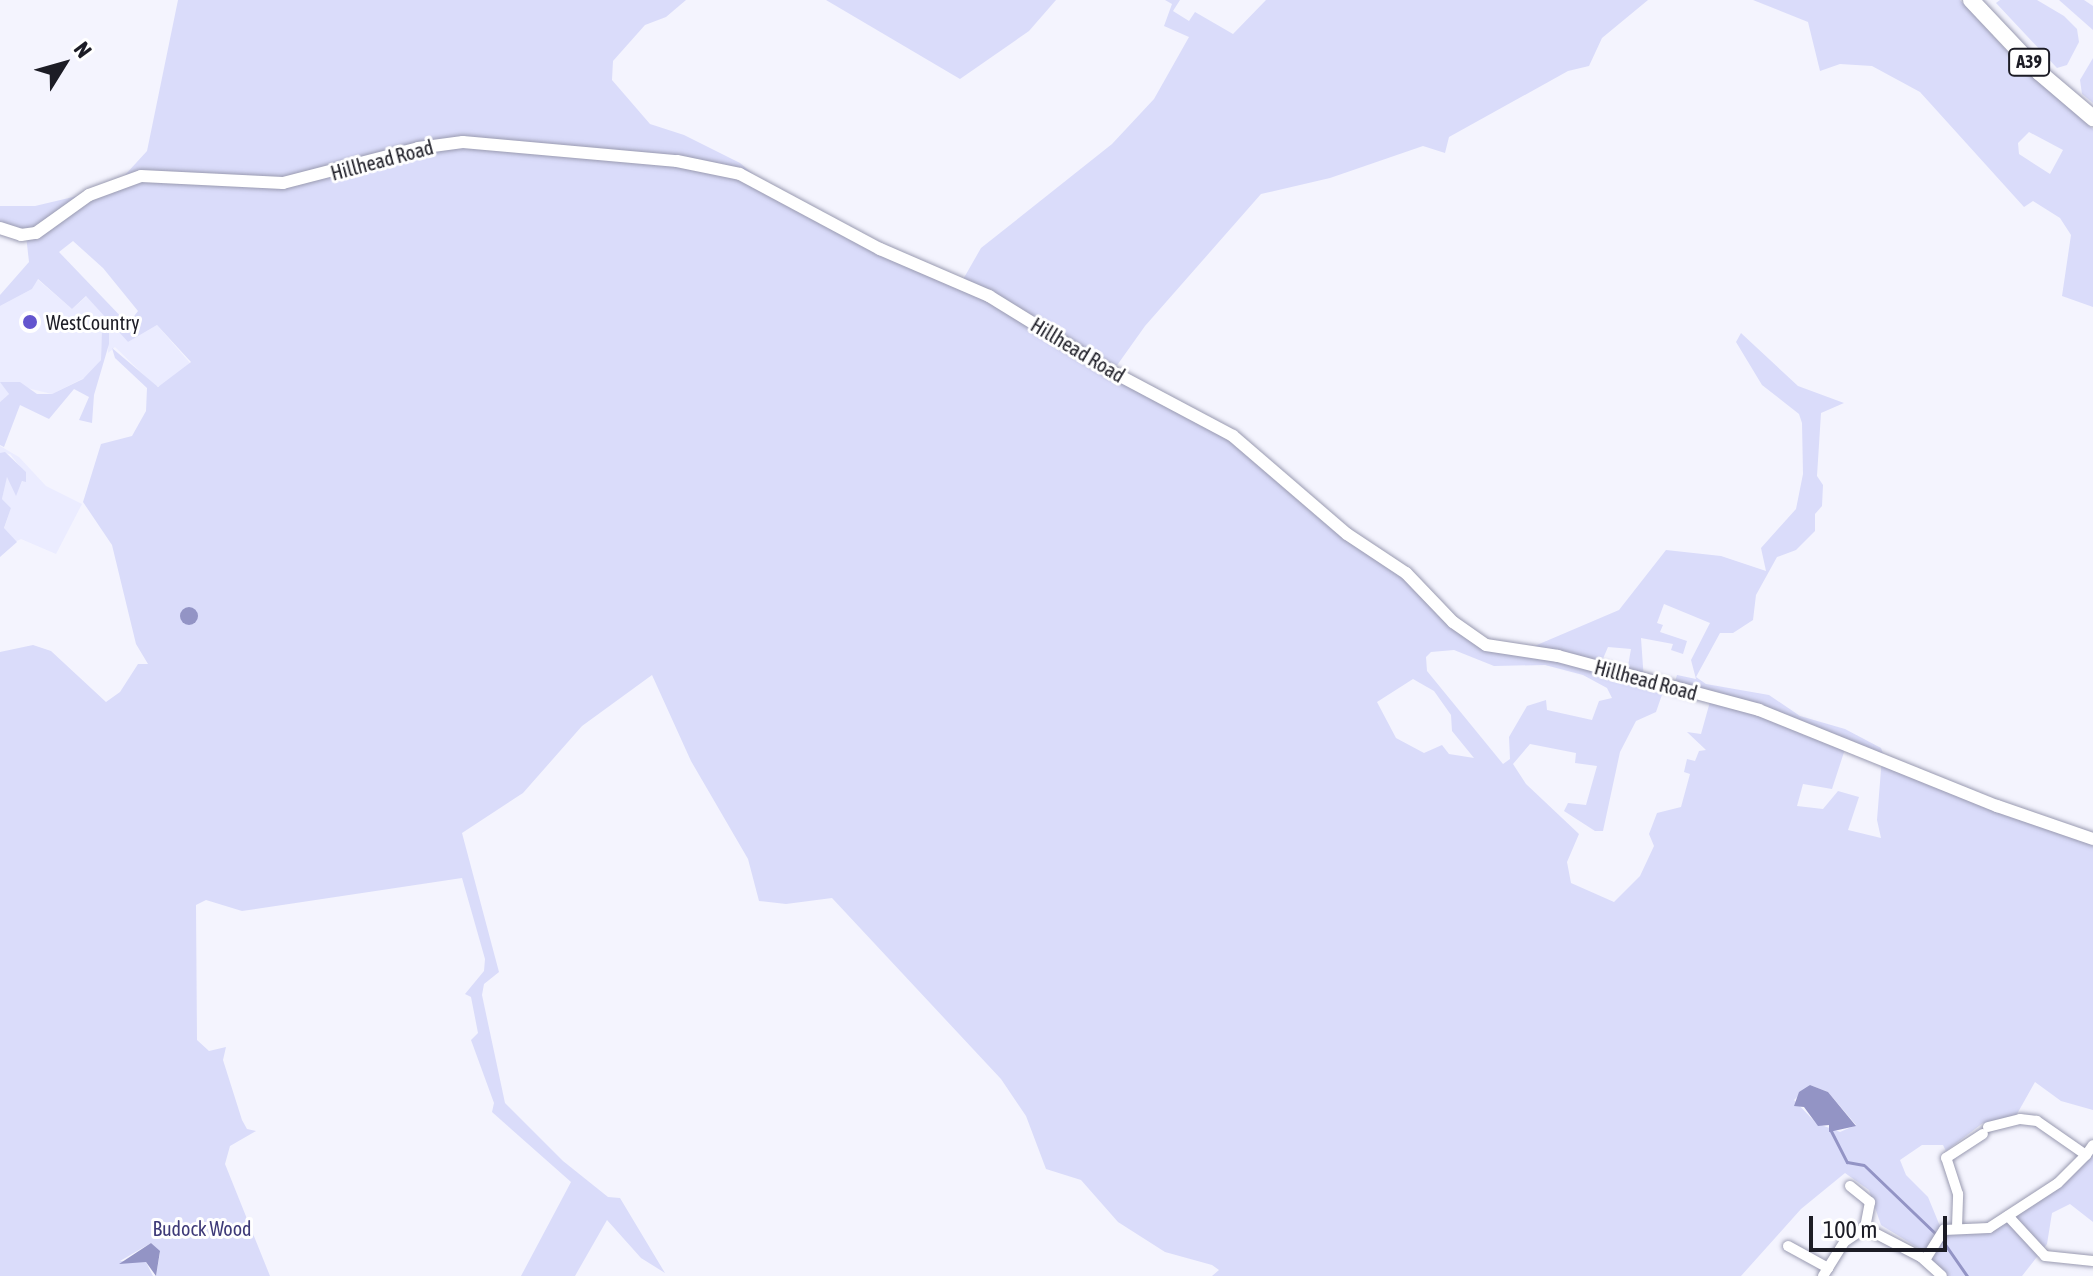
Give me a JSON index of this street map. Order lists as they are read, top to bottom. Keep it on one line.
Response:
{"streets":{"highway":["A39"],"street":["Hillhead Road"]},"parks":["Budock Wood"],"places":["WestCountry"],"scale_bar":"100 m","north":"top right"}
